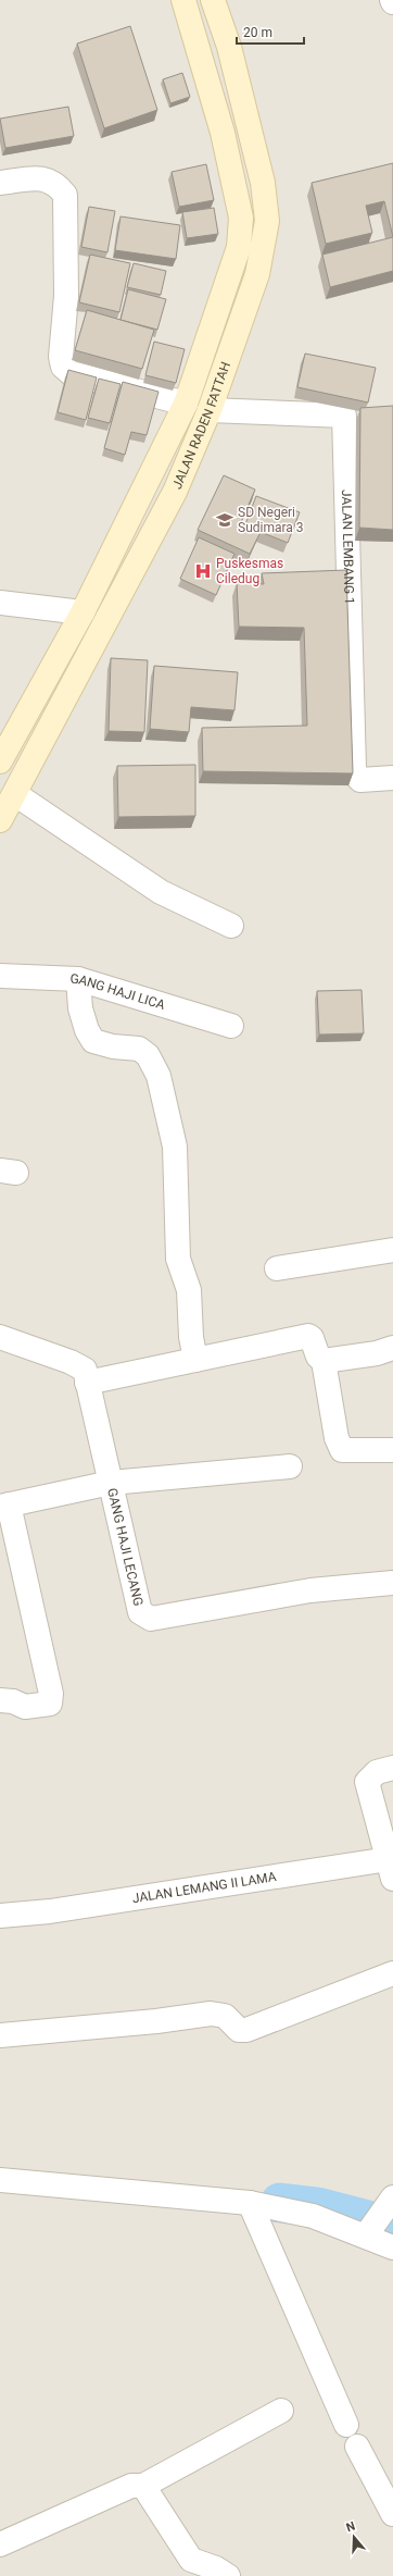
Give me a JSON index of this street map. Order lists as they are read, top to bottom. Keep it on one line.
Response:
{"streets":{"main road":["JALAN RADEN FATTAH"],"street":["JALAN LEMBANG 1","GANG HAJI LICA","GANG HAJI LECANG","JALAN LEMANG II LAMA"]},"places":{"school or university":["SD Negeri Sudimara 3"],"hospital":["Puskesmas Ciledug"]},"scale_bar":"20 m","north":"top"}
